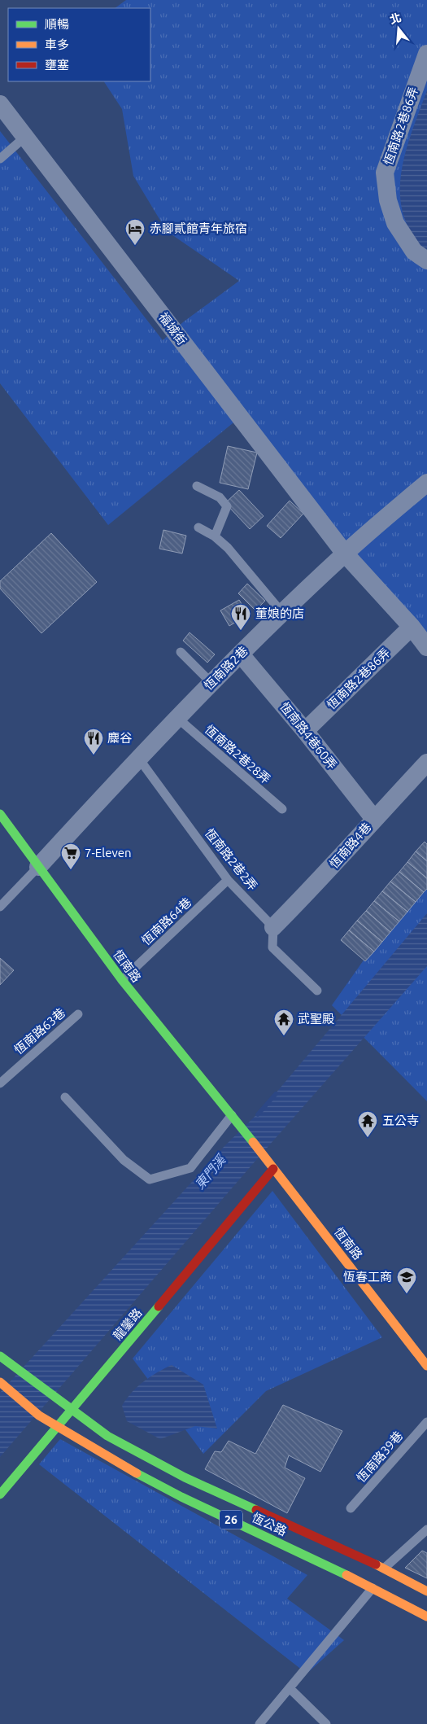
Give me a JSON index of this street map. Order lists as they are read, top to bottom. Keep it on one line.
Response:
{"streets":{"street":["恆南路2巷86弄","福城街","恆南路2巷","恆南路4巷60弄","恆南路4巷","恆南路","龍鑾路","26","恆公路"],"lane":["恆南路2巷28弄","恆南路2巷2弄","恆南路64巷","恆南路63巷","恆南路39巷"]},"crossings":[["恆南路2巷86弄","恆南路4巷60弄"],["福城街","恆南路2巷"],["恆南路2巷","恆南路4巷60弄"],["恆南路2巷","恆南路2巷28弄"],["恆南路2巷","恆南路2巷2弄"],["恆南路2巷","恆南路"],["恆南路4巷60弄","恆南路4巷"],["恆南路4巷","恆南路2巷2弄"],["恆南路2巷2弄","恆南路64巷"],["恆南路64巷","恆南路"],["恆南路","龍鑾路"],["龍鑾路","恆公路"]],"water":["東門溪"],"places":{"hotel":["赤腳貳館青年旅宿"],"restaurant":["董娘的店","麋谷"],"supermarket":["7-Eleven"],"temple":["武聖殿","五公寺"],"school or university":["恆春工商"]},"legend":["順暢","車多","壅塞"],"north":"top"}
